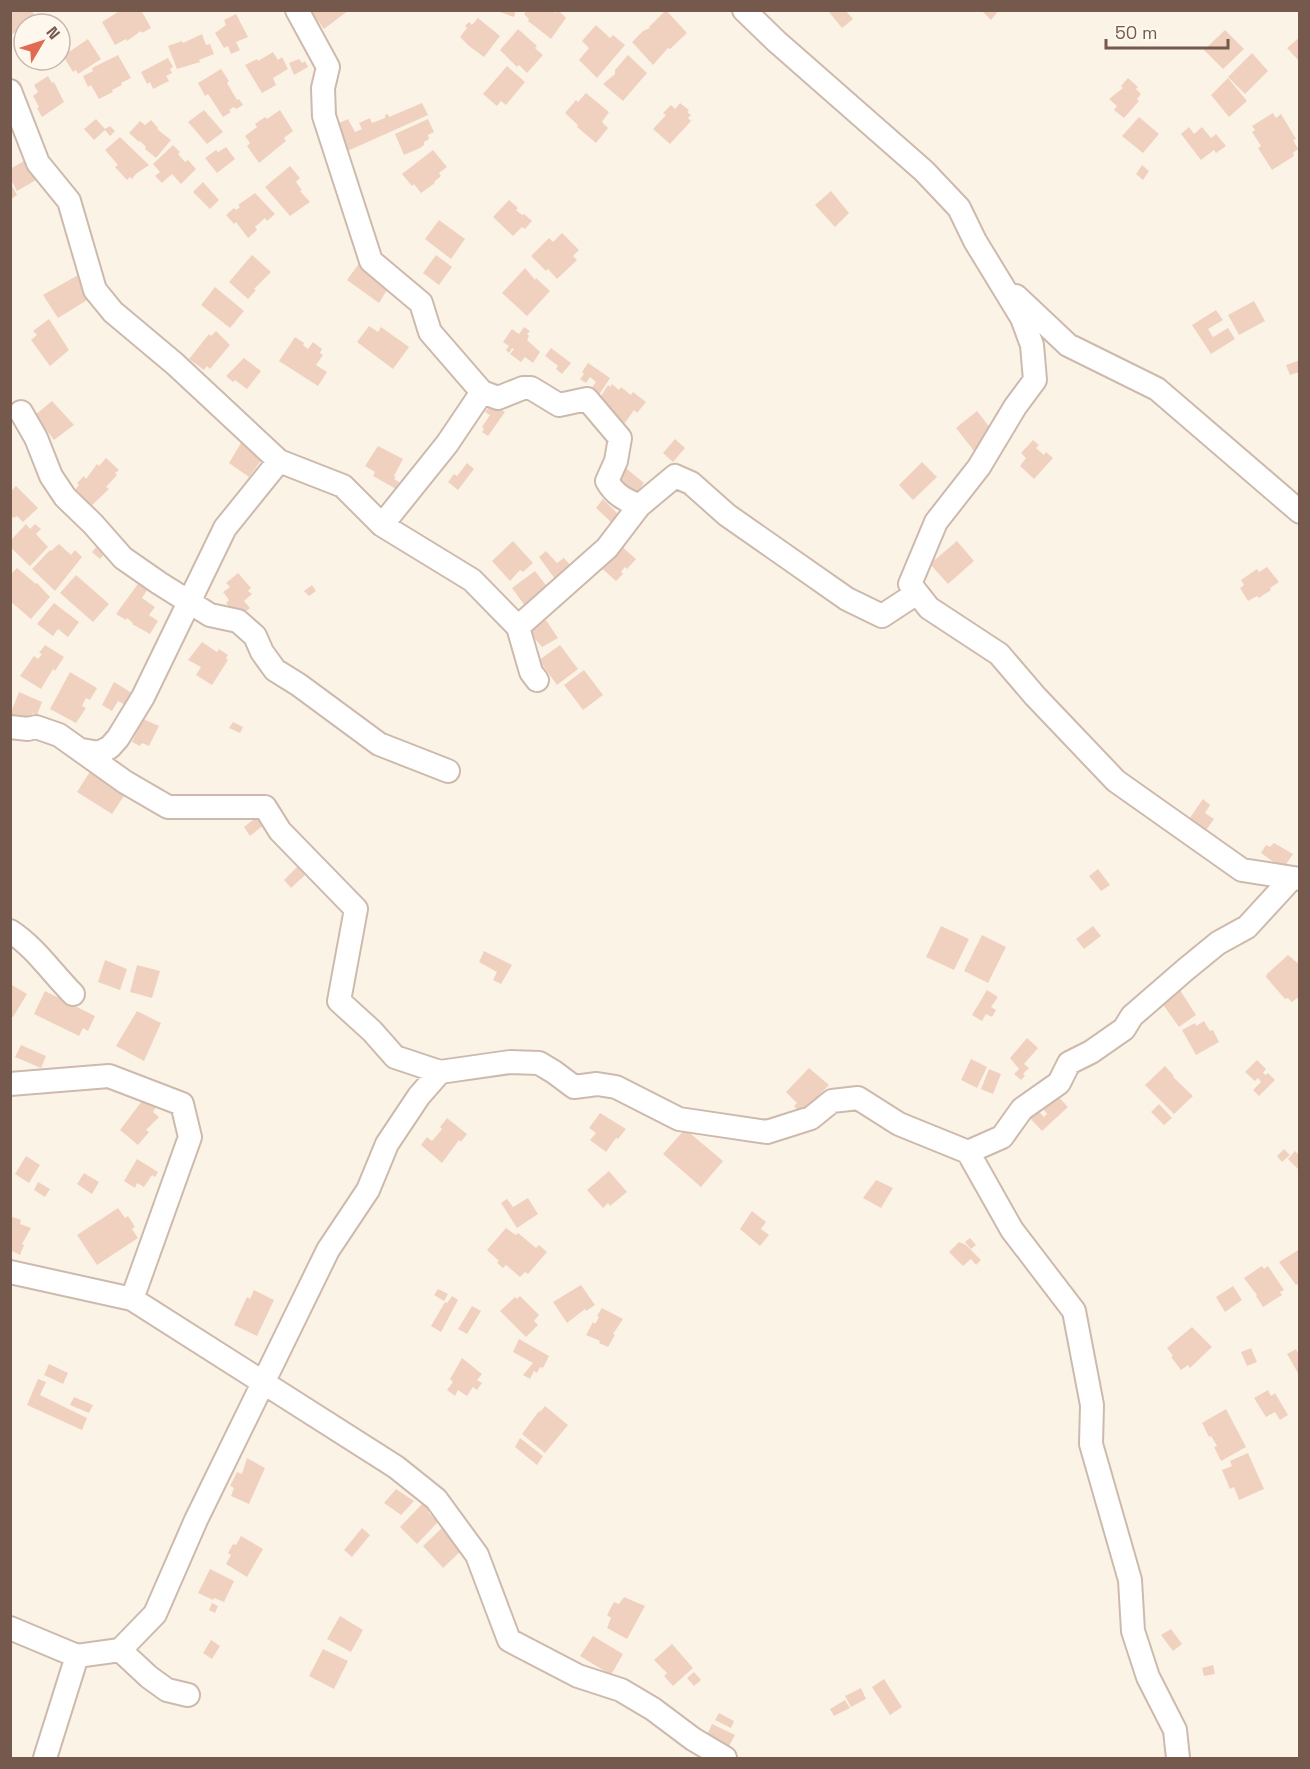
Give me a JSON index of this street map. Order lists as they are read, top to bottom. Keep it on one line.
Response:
{"scale_bar":"50 m","north":"top right"}
